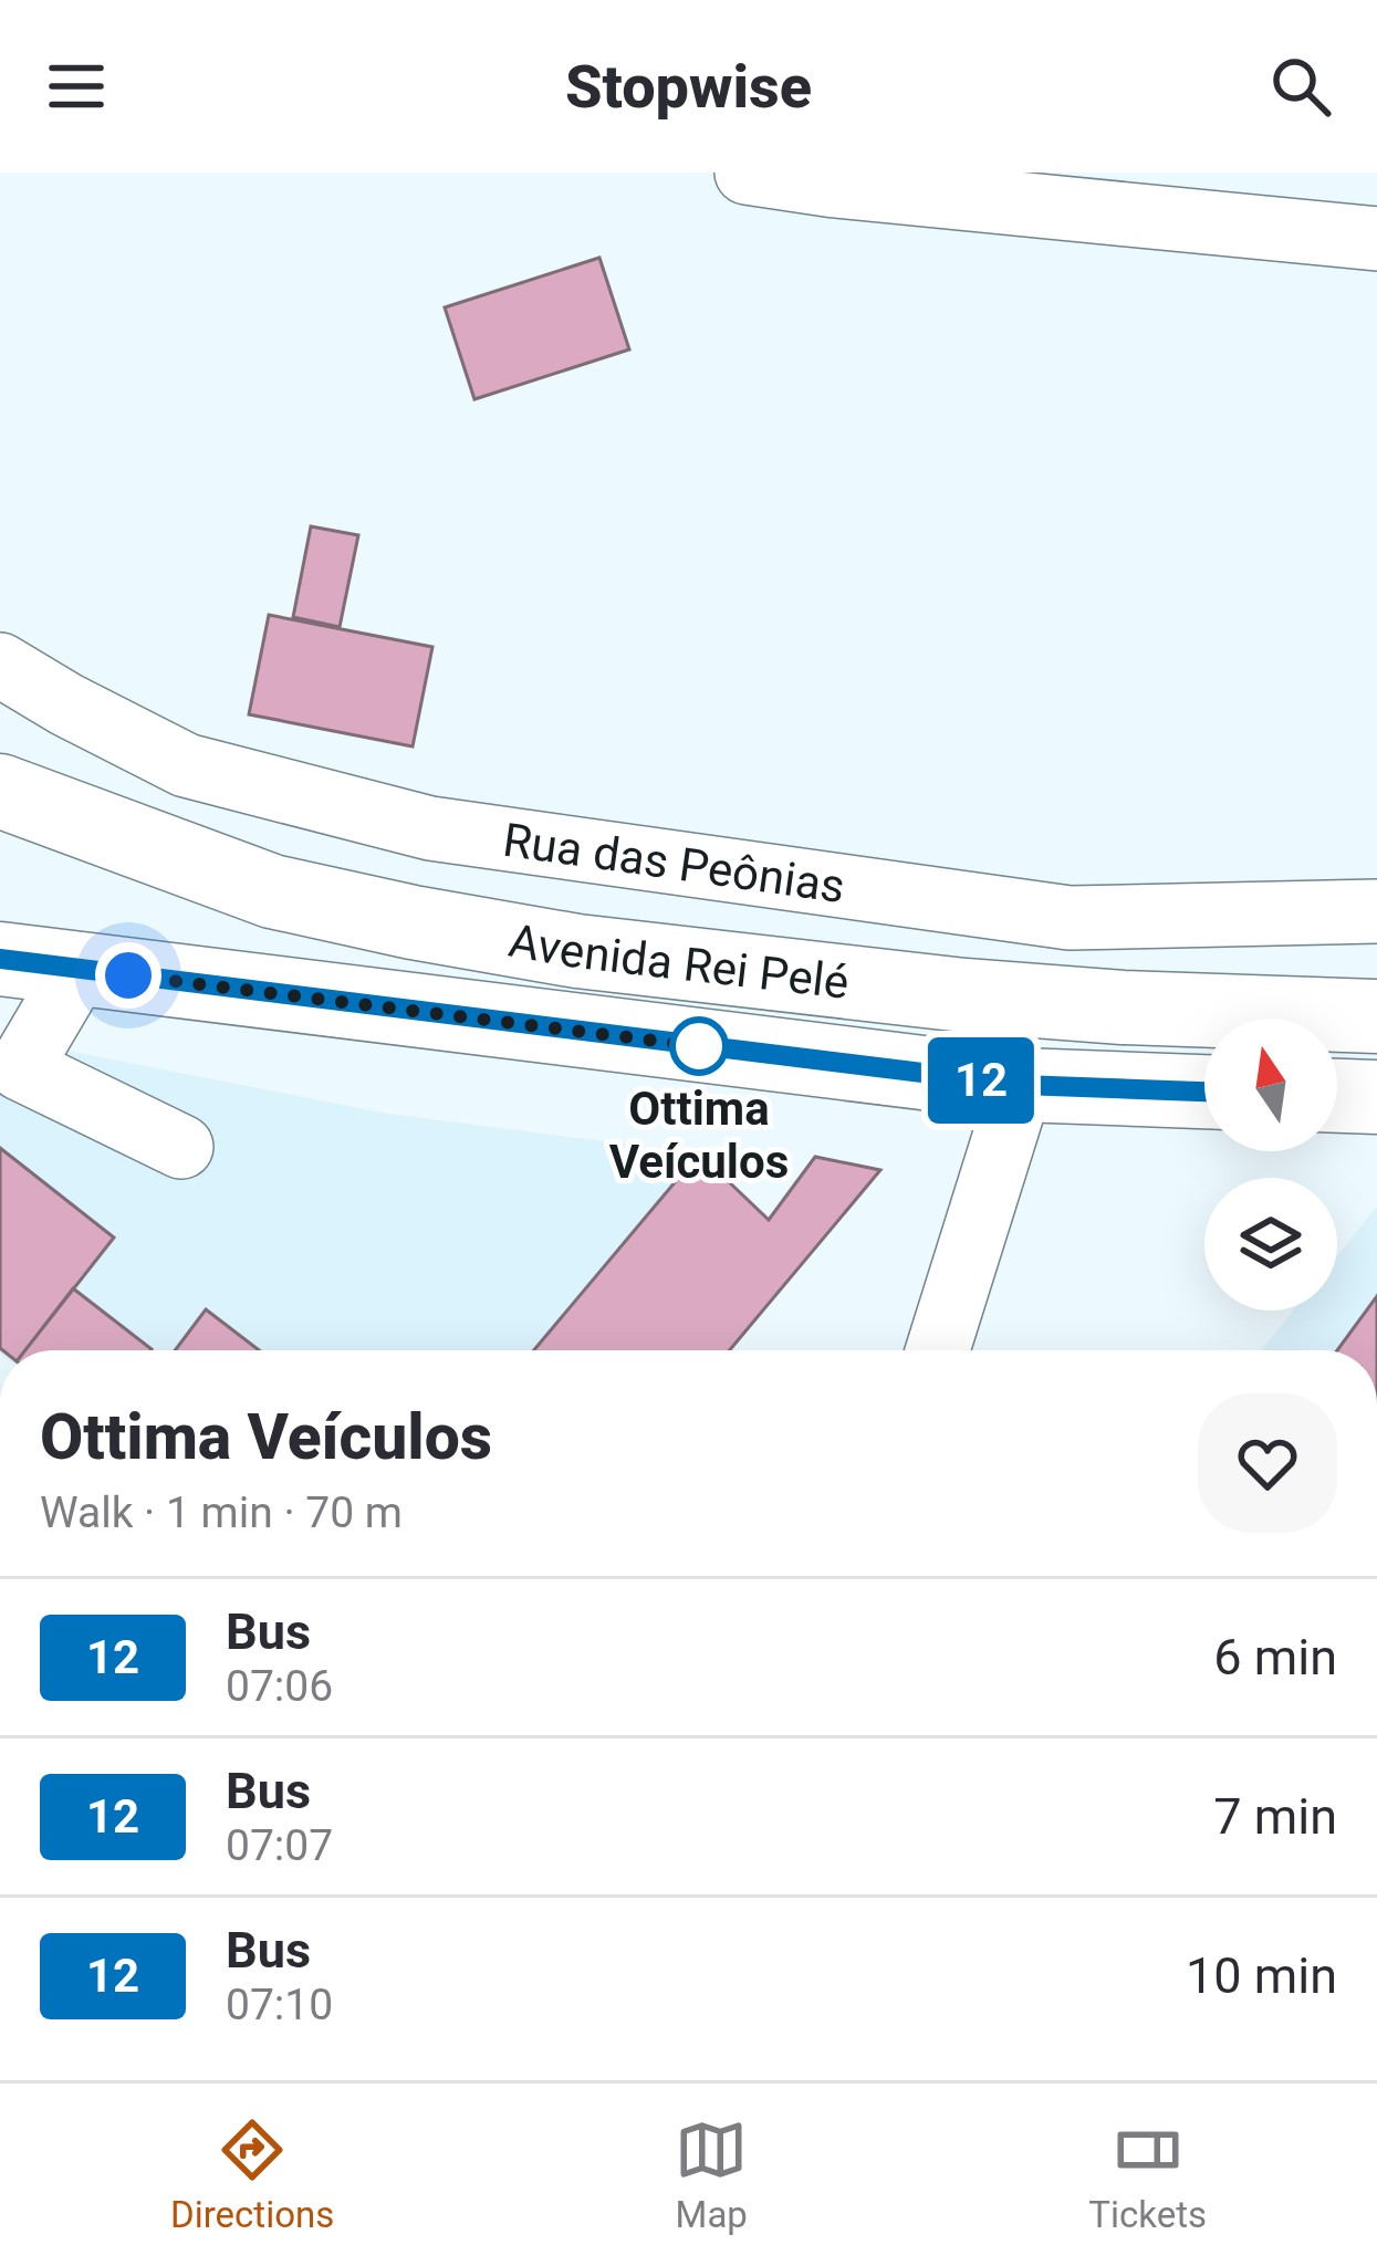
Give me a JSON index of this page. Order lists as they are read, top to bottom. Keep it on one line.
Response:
{"streets":{"main road":["Avenida Rei Pelé"],"street":["Rua das Peônias"]},"places":["Ottima Veículos"],"lines":["bus line 12"],"north":"top","page":{"header":"Stopwise","on_map":"12","heading":["Ottima Veículos","Walk · 1 min · 70 m"],"list":[{"mark":"12","name":"Bus","note":"07:06","value":"6 min"},{"mark":"12","name":"Bus","note":"07:07","value":"7 min"},{"mark":"12","name":"Bus","note":"07:10","value":"10 min"}],"tabs":["Directions","Map","Tickets"]}}
